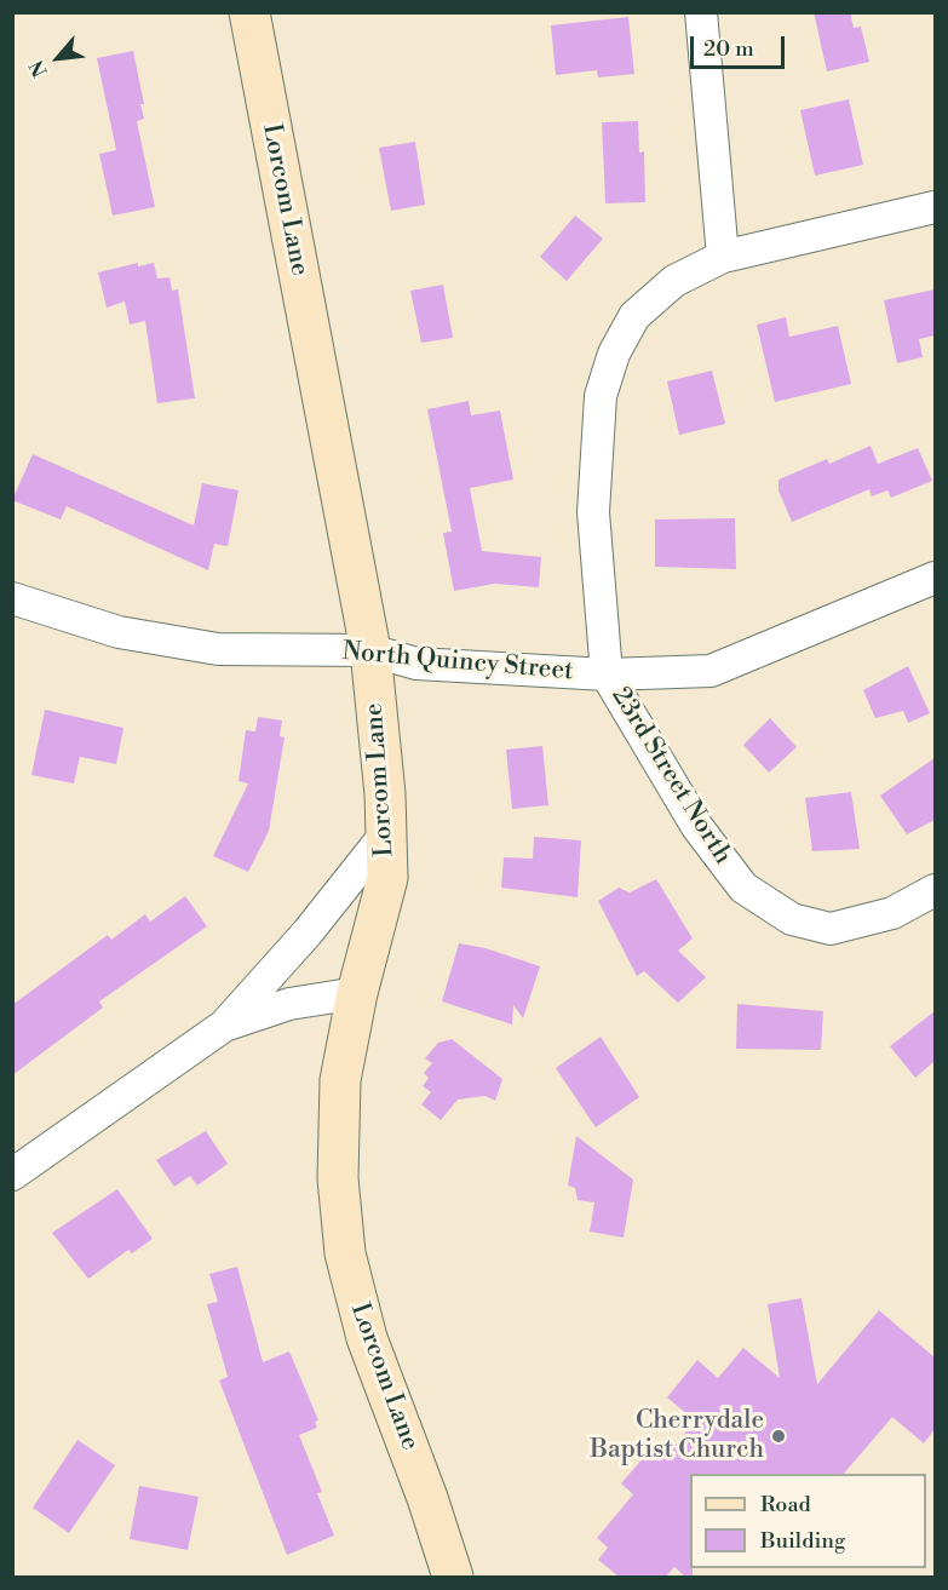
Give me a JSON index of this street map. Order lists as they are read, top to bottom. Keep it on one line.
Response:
{"streets":{"street":["Lorcom Lane","North Quincy Street","23rd Street North"]},"crossings":[["Lorcom Lane","North Quincy Street"],["North Quincy Street","23rd Street North"]],"places":["Cherrydale Baptist Church"],"legend":["Road","Building"],"scale_bar":"20 m","north":"bottom left"}
